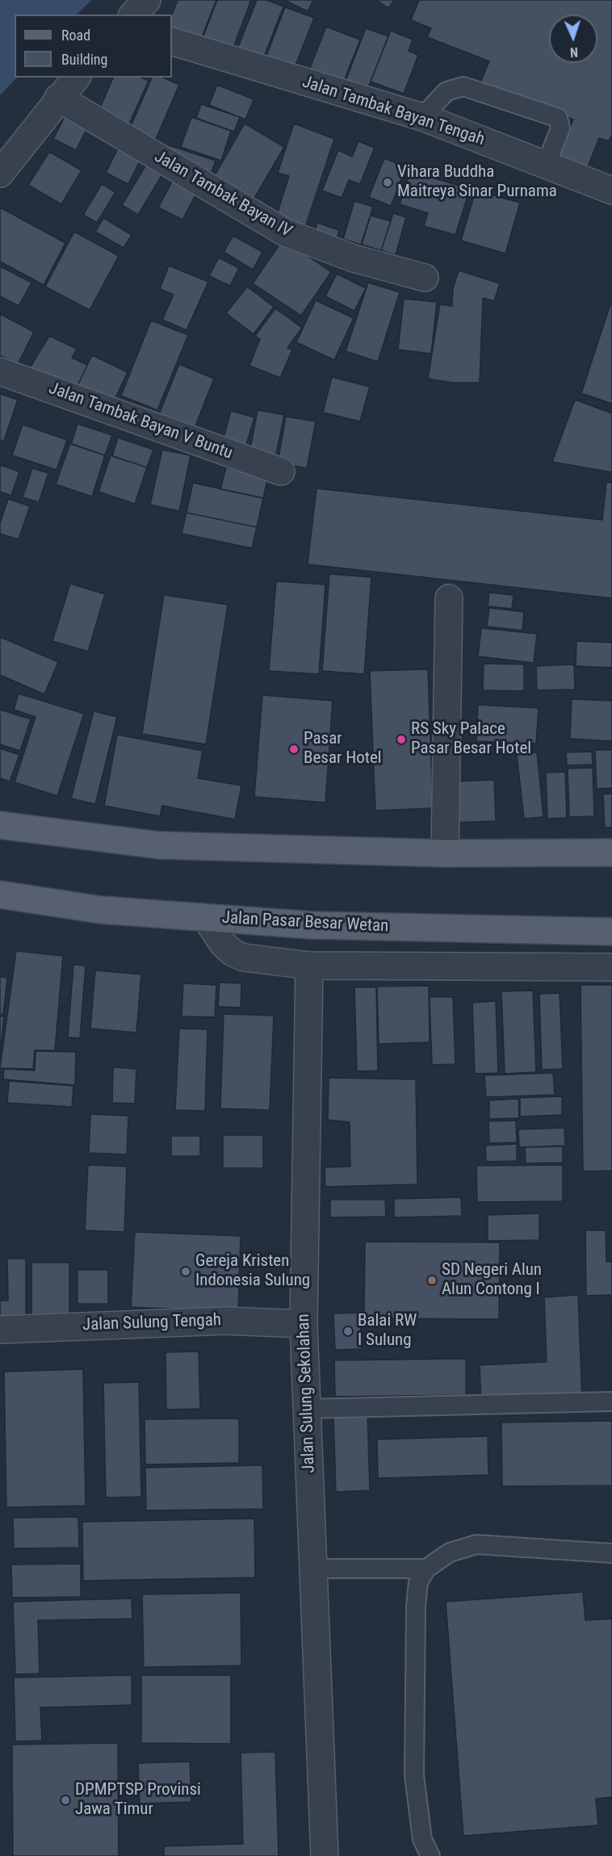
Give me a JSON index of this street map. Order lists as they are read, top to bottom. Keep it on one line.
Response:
{"streets":{"main road":["Jalan Pasar Besar Wetan"],"street":["Jalan Tambak Bayan Tengah","Jalan Tambak Bayan IV","Jalan Tambak Bayan V Buntu","Jalan Sulung Tengah","Jalan Sulung Sekolahan"]},"crossings":[["Jalan Sulung Tengah","Jalan Sulung Sekolahan"]],"places":["Vihara Buddha Maitreya Sinar Purnama","RS Sky Palace Pasar Besar Hotel","Pasar Besar Hotel","Gereja Kristen Indonesia Sulung","SD Negeri Alun Alun Contong I","Balai RW I Sulung","DPMPTSP Provinsi Jawa Timur"],"legend":["Road","Building"],"north":"bottom"}
